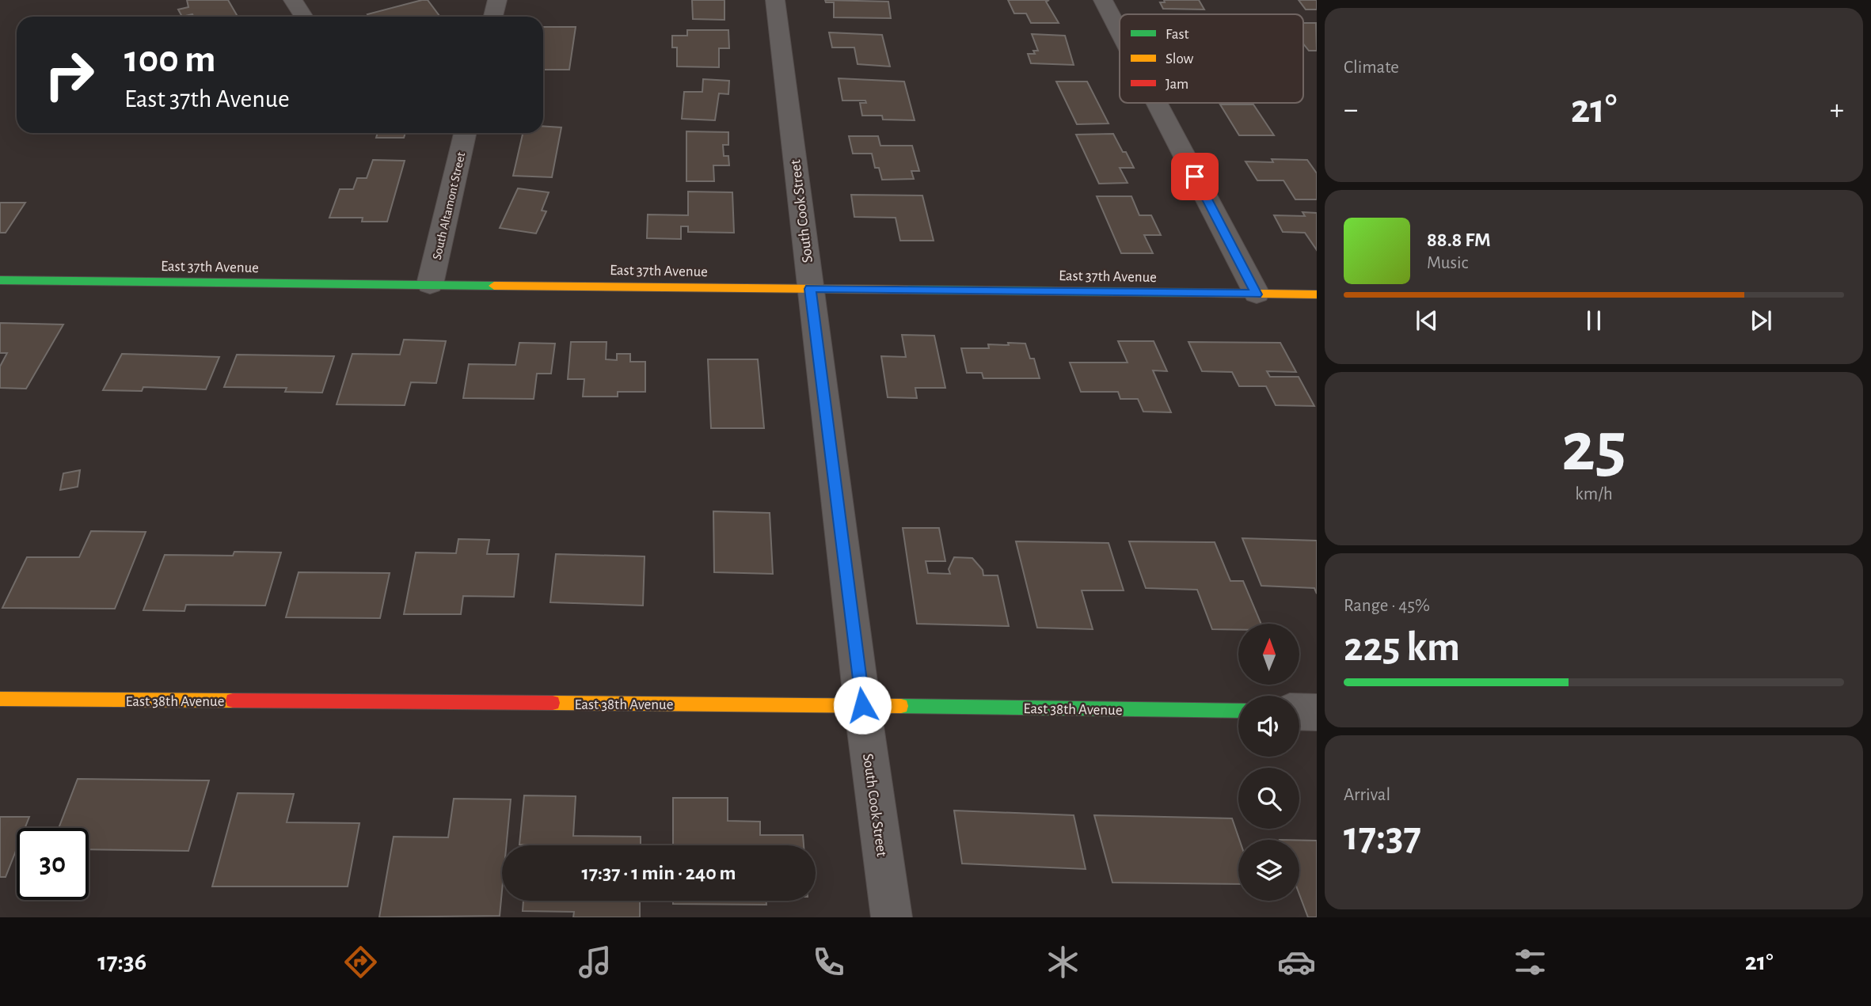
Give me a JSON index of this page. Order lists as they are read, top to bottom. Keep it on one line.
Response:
{"streets":{"street":["South Altamont Street","South Cook Street","East 37th Avenue","East 38th Avenue"]},"crossings":[["South Altamont Street","East 37th Avenue"],["South Cook Street","East 37th Avenue"],["South Cook Street","East 38th Avenue"]],"legend":["Fast","Slow","Jam"],"north":"top","page":{"tile":["Climate",["25","km/h"],["Range · 45%","225 km"],["Arrival","17:37"]],"turn":["100 m","East 37th Avenue"],"heat":["−","21°","+"],"song":["88.8 FM","Music"],"limit":"30","trip":"17:37 · 1 min · 240 m","tabs":["17:36","21°"]}}
